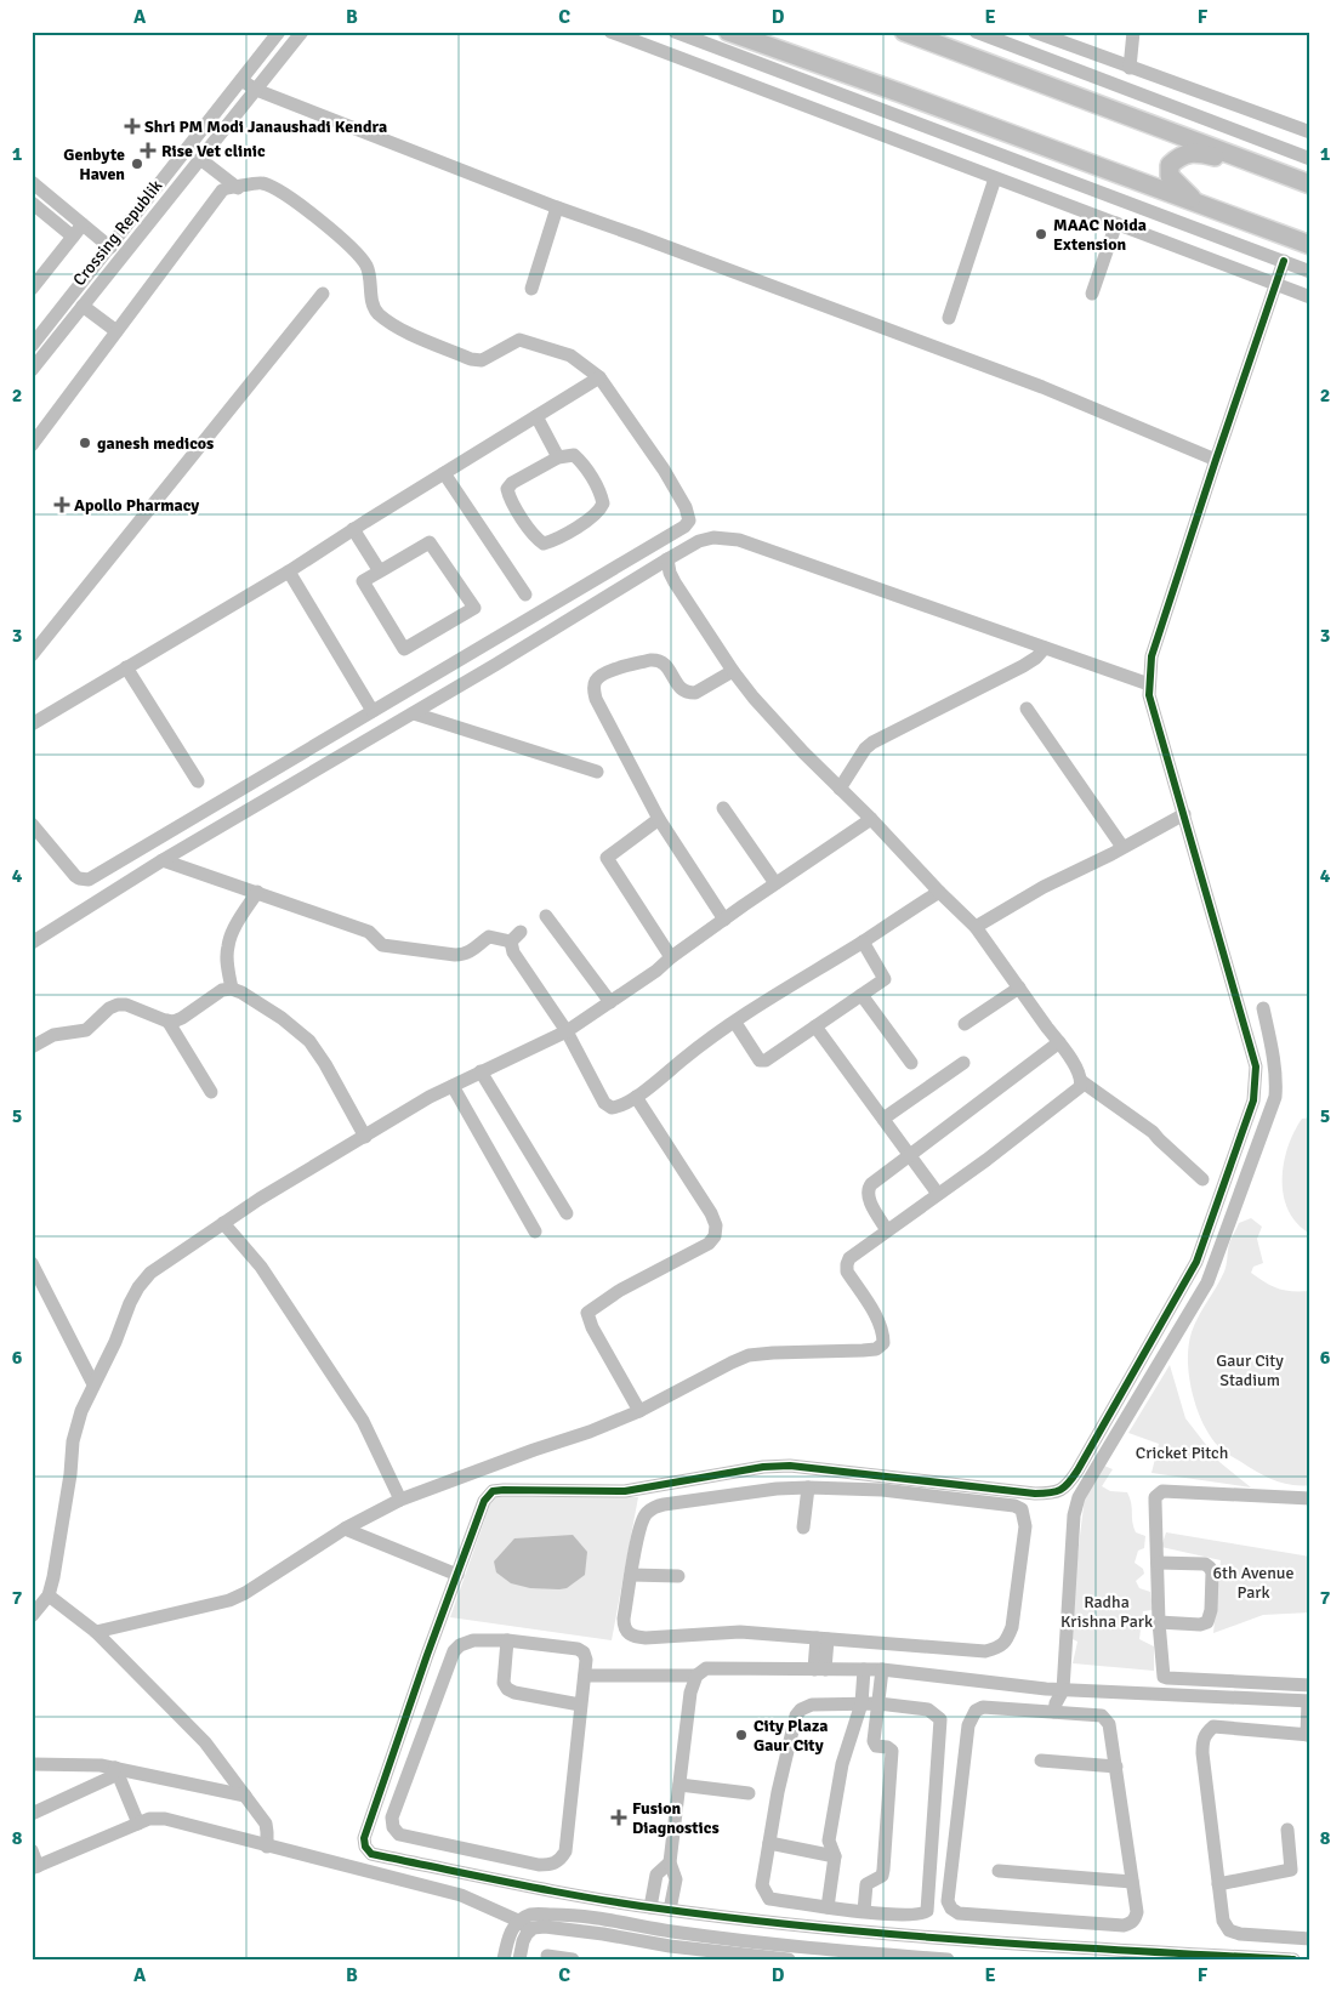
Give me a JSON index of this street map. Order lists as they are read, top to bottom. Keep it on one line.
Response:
{"streets":{"street":["Crossing Republik"]},"parks":["Gaur City Stadium","Cricket Pitch","6th Avenue Park","Radha Krishna Park"],"places":{"health":["Shri PM Modi Janaushadi Kendra","Rise Vet clinic","Apollo Pharmacy","Fusion Diagnostics"],"other":["Genbyte Haven","MAAC Noida Extension","ganesh medicos","City Plaza Gaur City"]},"grid":{"columns":["A","B","C","D","E","F"],"rows":["1","2","3","4","5","6","7","8"]}}
